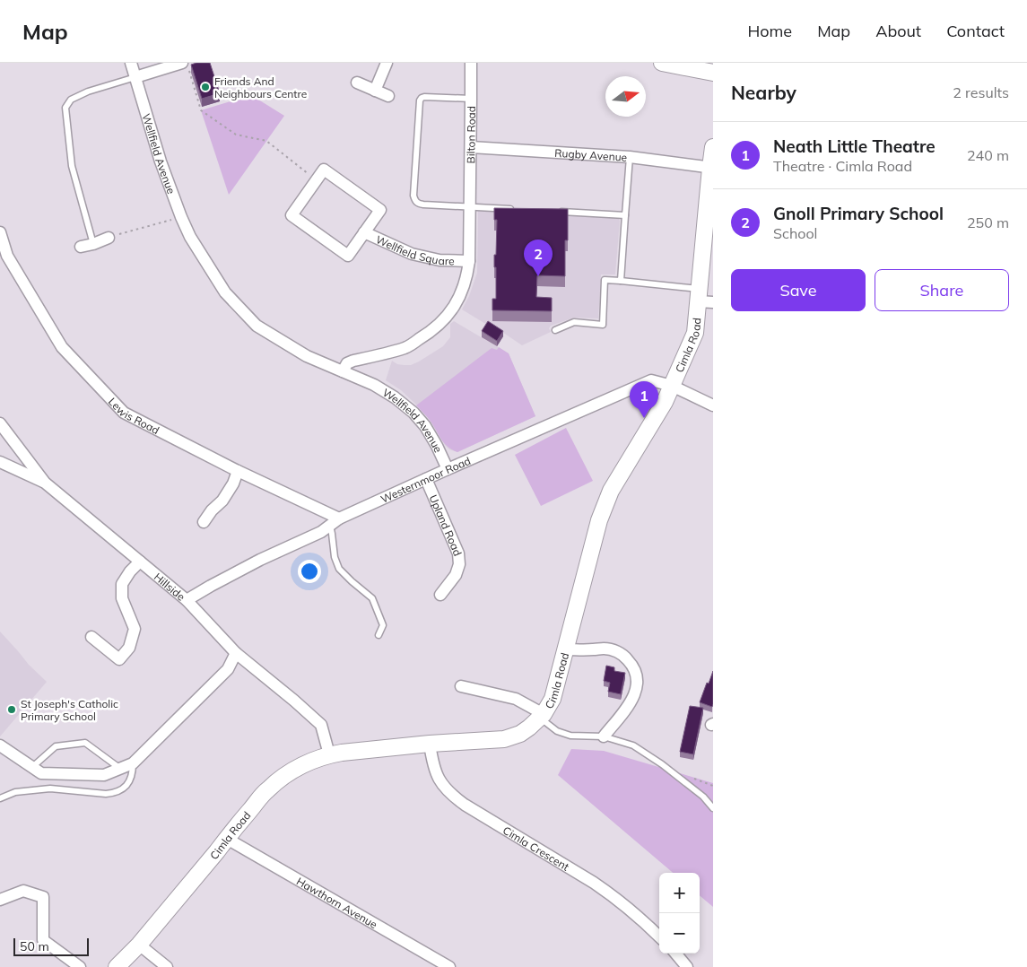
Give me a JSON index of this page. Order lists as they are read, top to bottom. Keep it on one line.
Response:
{"streets":{"main road":["Cimla Road"],"street":["Bilton Road","Wellfield Avenue","Rugby Avenue","Wellfield Square","Lewis Road","Westernmoor Road","Upland Road","Hillside","Cimla Crescent","Hawthorn Avenue"]},"crossings":[["Bilton Road","Rugby Avenue"],["Wellfield Avenue","Westernmoor Road"],["Rugby Avenue","Cimla Road"],["Cimla Road","Westernmoor Road"],["Cimla Road","Hillside"],["Cimla Road","Cimla Crescent"],["Cimla Road","Hawthorn Avenue"],["Lewis Road","Westernmoor Road"],["Westernmoor Road","Upland Road"],["Westernmoor Road","Hillside"]],"places":["Friends And Neighbours Centre","St Joseph's Catholic Primary School"],"scale_bar":"50 m","north":"right","page":{"header":"Map","nav":["Home","Map","About","Contact"],"heading":["Nearby","2 results"],"list":[{"mark":"1","name":"Neath Little Theatre","note":"Theatre · Cimla Road","value":"240 m"},{"mark":"2","name":"Gnoll Primary School","note":"School","value":"250 m"}],"pins":["2","1"],"buttons":["Save","Share"],"map_buttons":["+","−"],"scale":"50 m"}}
